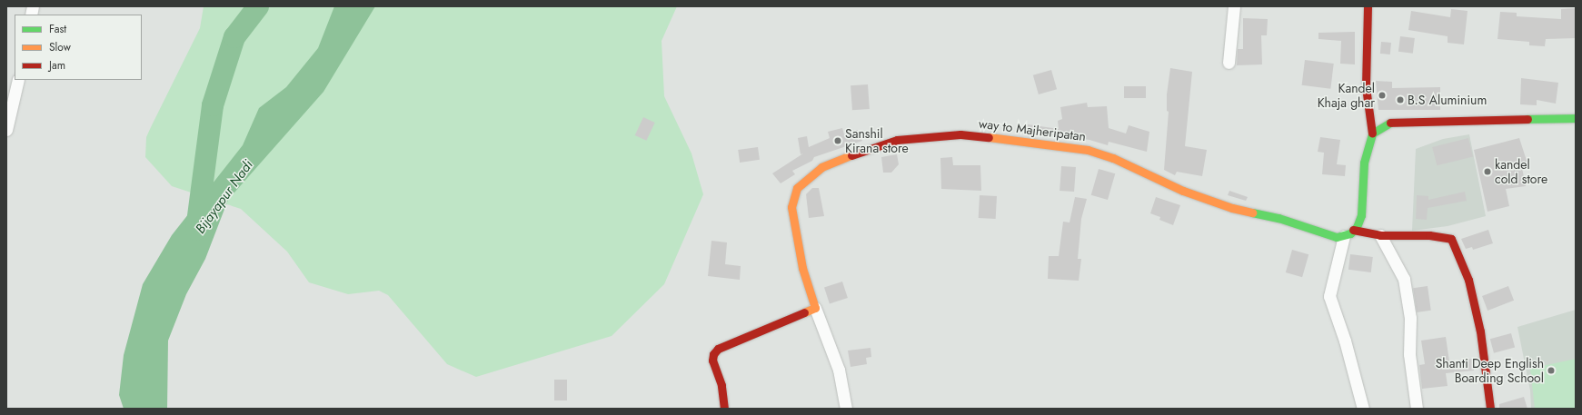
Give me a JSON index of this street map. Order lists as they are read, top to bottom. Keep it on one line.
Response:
{"streets":{"main road":["way to Majheripatan"]},"water":["Bijayapur Nadi"],"places":["Kandel Khaja ghar","B.S Aluminium","Sanshil Kirana store","kandel cold store","Shanti Deep English Boarding School"],"legend":["Fast","Slow","Jam"]}
